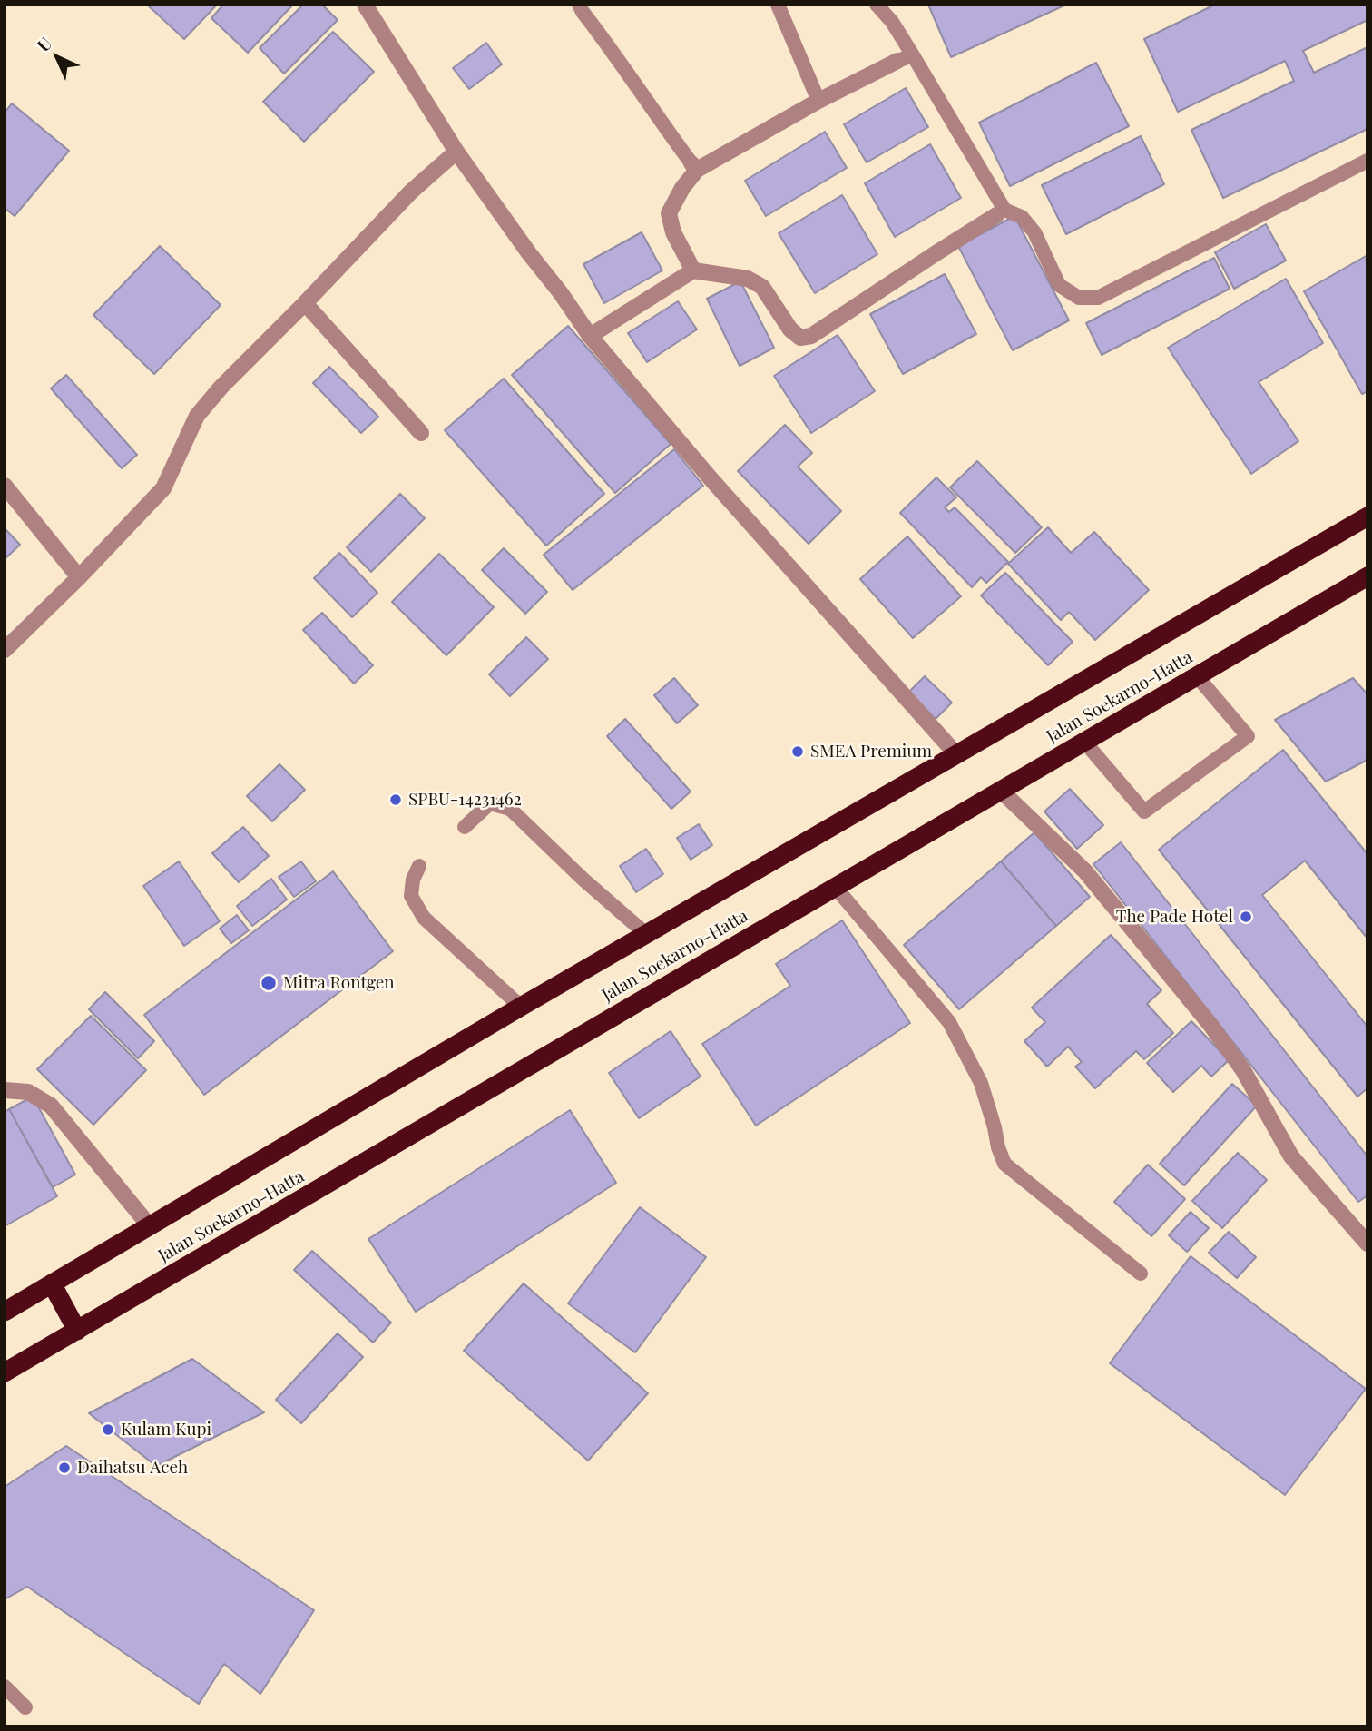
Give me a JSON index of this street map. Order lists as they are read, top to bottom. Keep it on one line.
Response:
{"streets":{"highway":["Jalan Soekarno-Hatta"]},"places":["SMEA Premium","SPBU-14231462","The Pade Hotel","Mitra Rontgen","Kulam Kupi","Daihatsu Aceh"],"north":"top left"}
